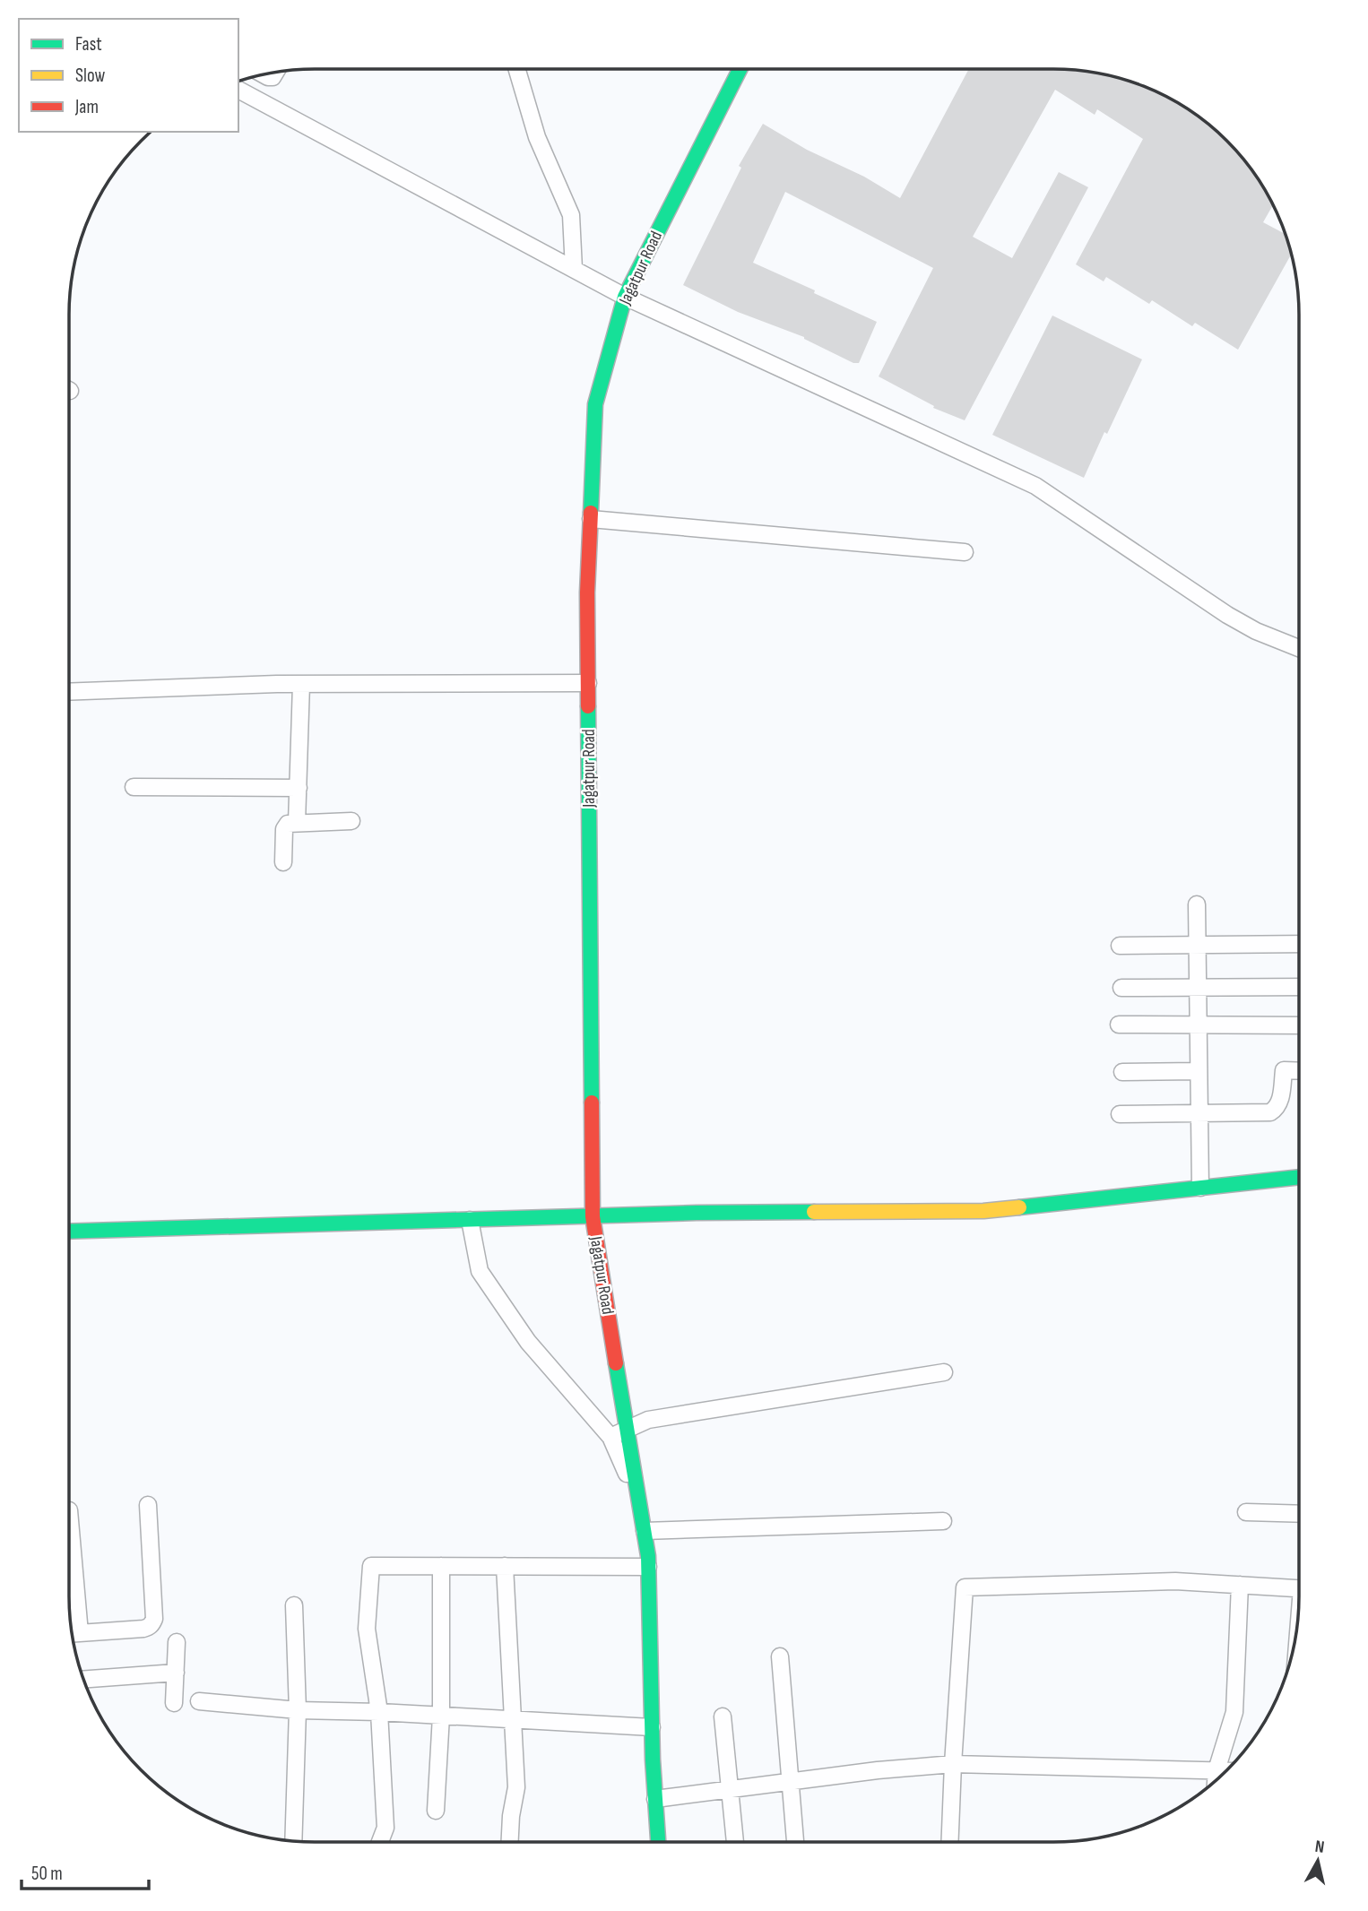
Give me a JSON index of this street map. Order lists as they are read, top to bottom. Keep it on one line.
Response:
{"streets":{"street":["Jagatpur Road"]},"legend":["Fast","Slow","Jam"],"scale_bar":"50 m","north":"top"}
